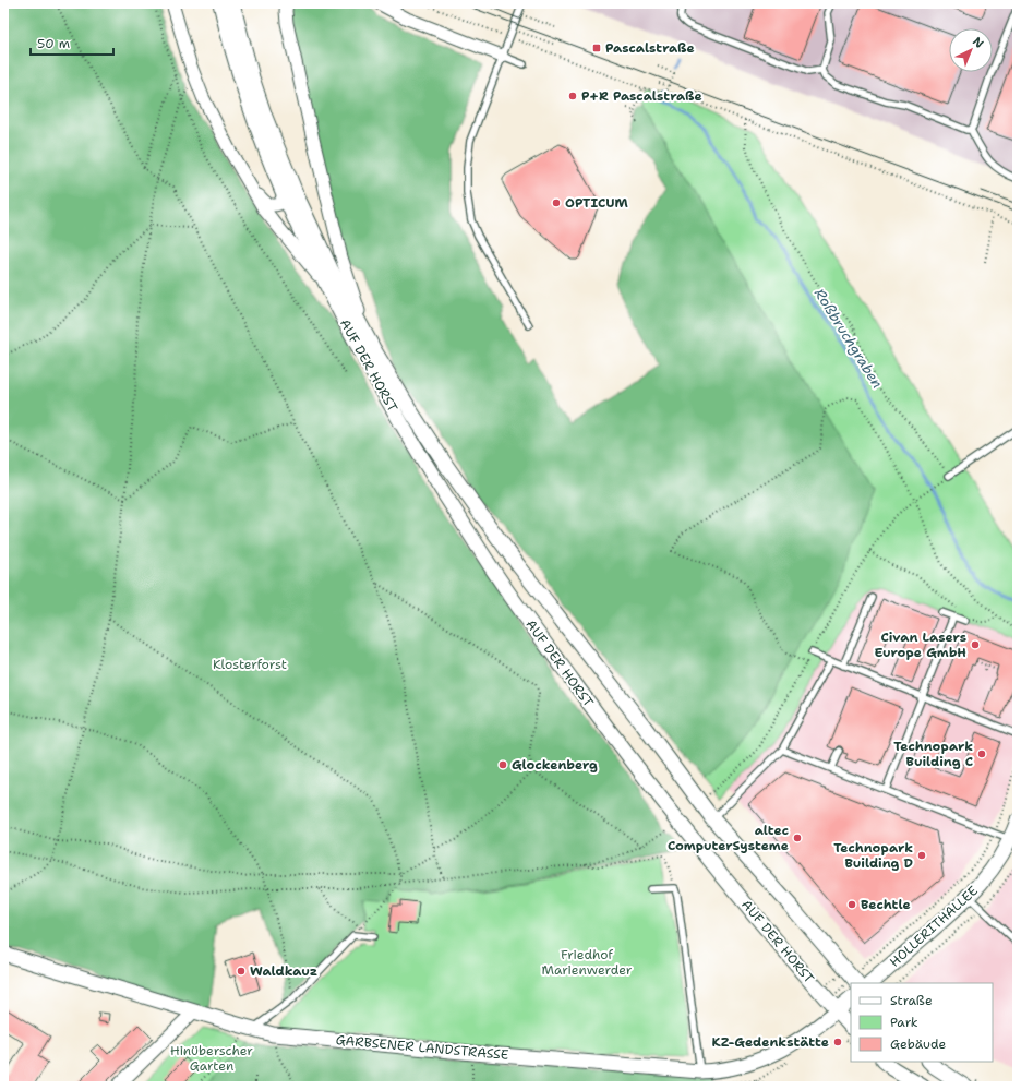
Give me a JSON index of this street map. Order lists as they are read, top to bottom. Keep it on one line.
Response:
{"streets":{"street":["AUF DER HORST","HOLLERITHALLEE","GARBSENER LANDSTRASSE"]},"crossings":[["AUF DER HORST","GARBSENER LANDSTRASSE"]],"water":["Roßbruchgraben"],"parks":["Klosterforst","Friedhof Marienwerder","Hinüberscher Garten"],"places":{"transit":["Pascalstraße"],"other":["P+R Pascalstraße","OPTICUM","Civan Lasers Europe GmbH","Technopark Building C","Glockenberg","altec ComputerSysteme","Technopark Building D","Bechtle","Waldkauz","KZ-Gedenkstätte"]},"legend":["Straße","Park","Gebäude"],"scale_bar":"50 m","north":"top right"}
